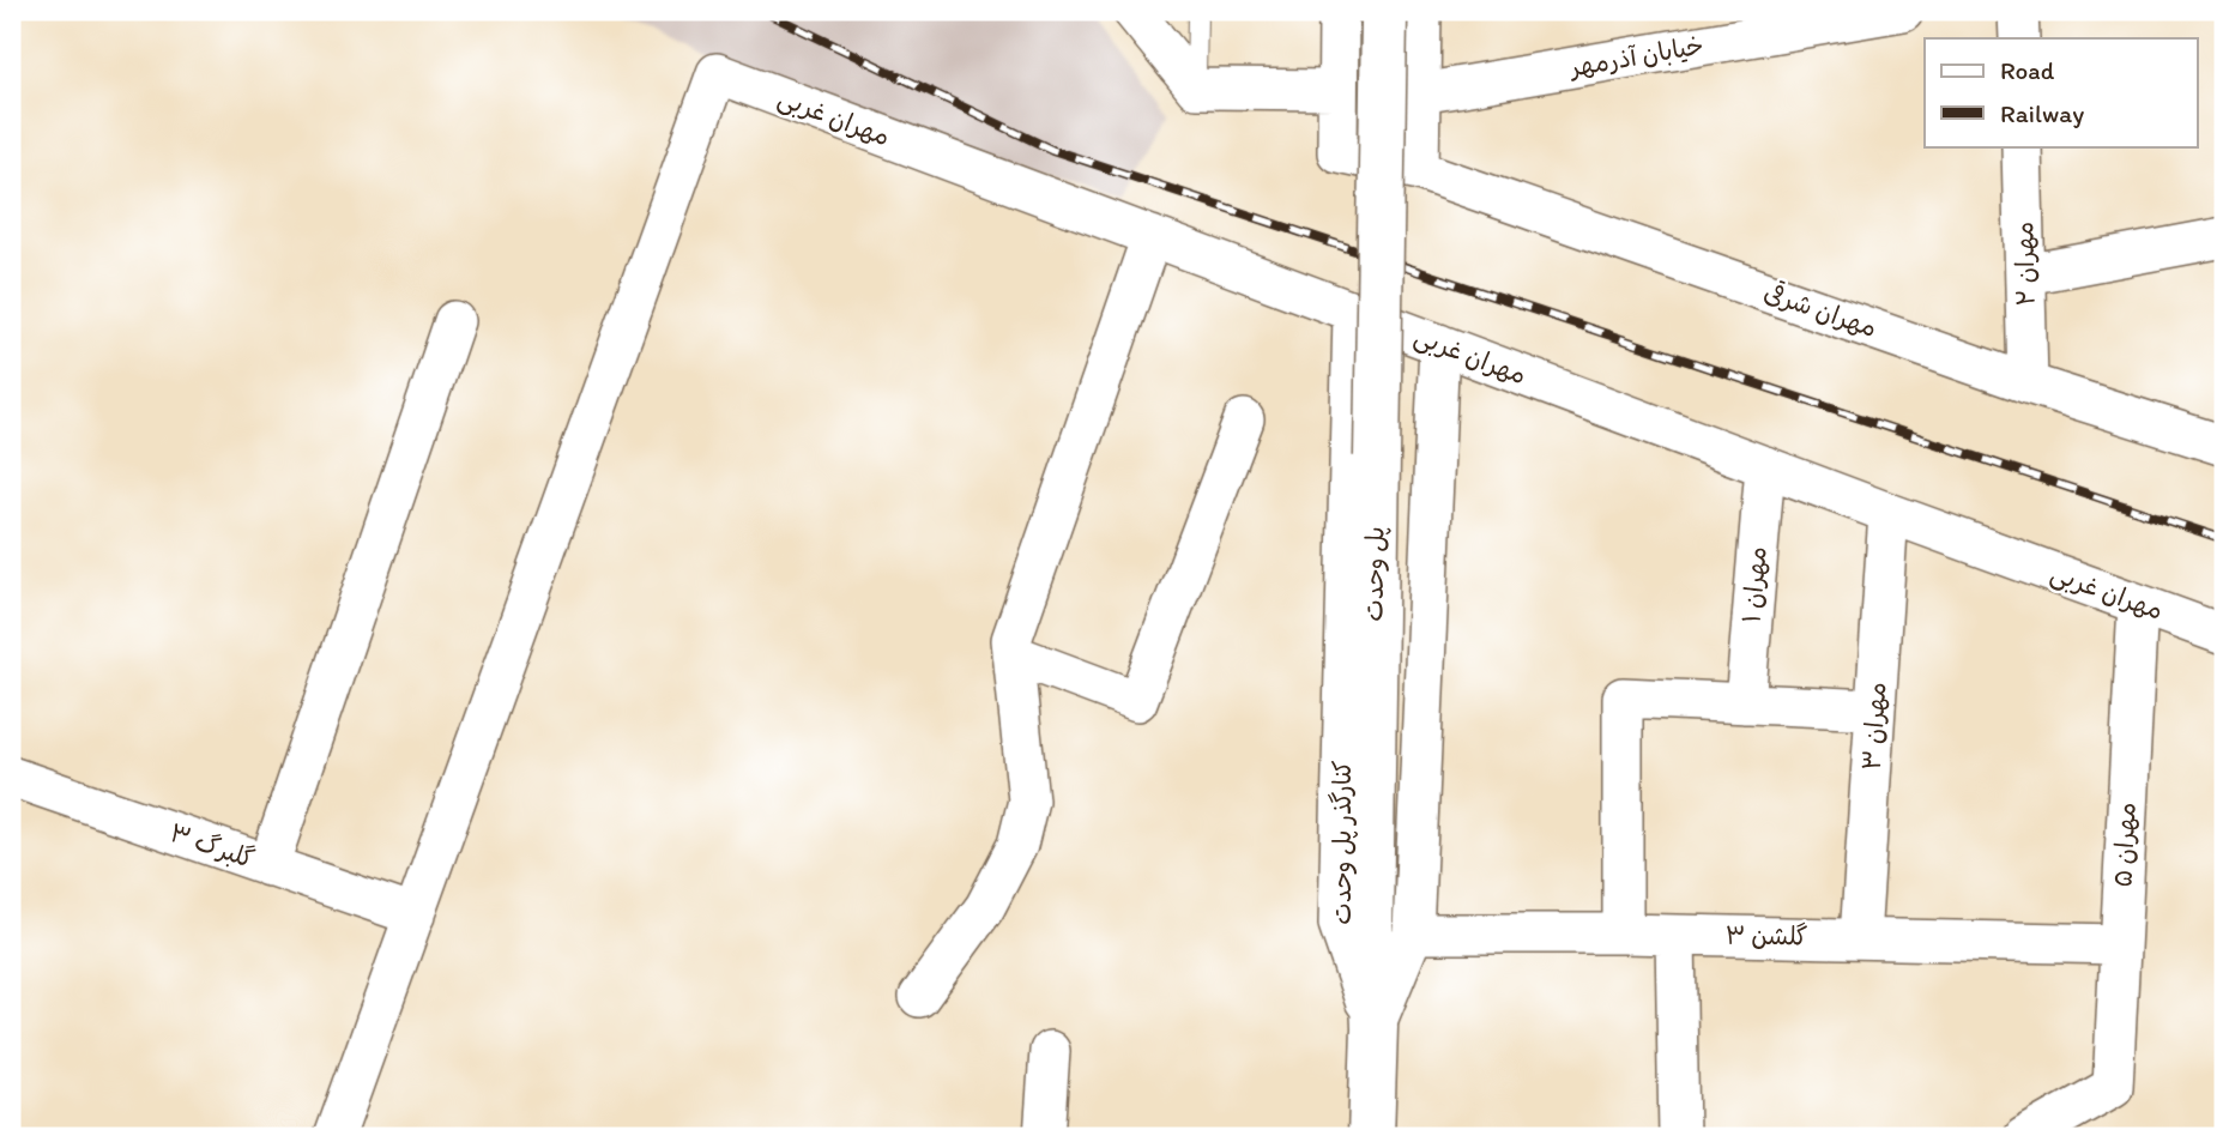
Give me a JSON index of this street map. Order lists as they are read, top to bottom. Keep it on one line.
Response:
{"streets":{"street":["خیابان آذرمهر","مهران غربی","مهران ۲","مهران شرقی","پل وحدت","مهران ۱","مهران ۳","کنارگذر پل وحدت","مهران ۵","گلبرگ ۳","گلشن ۳"]},"crossings":[["مهران غربی","مهران ۱"],["مهران غربی","مهران ۳"],["مهران غربی","کنارگذر پل وحدت"],["مهران غربی","مهران ۵"],["مهران غربی","گلبرگ ۳"],["مهران ۲","مهران شرقی"],["پل وحدت","کنارگذر پل وحدت"],["مهران ۳","گلشن ۳"],["مهران ۵","گلشن ۳"]],"legend":["Road","Railway"]}
